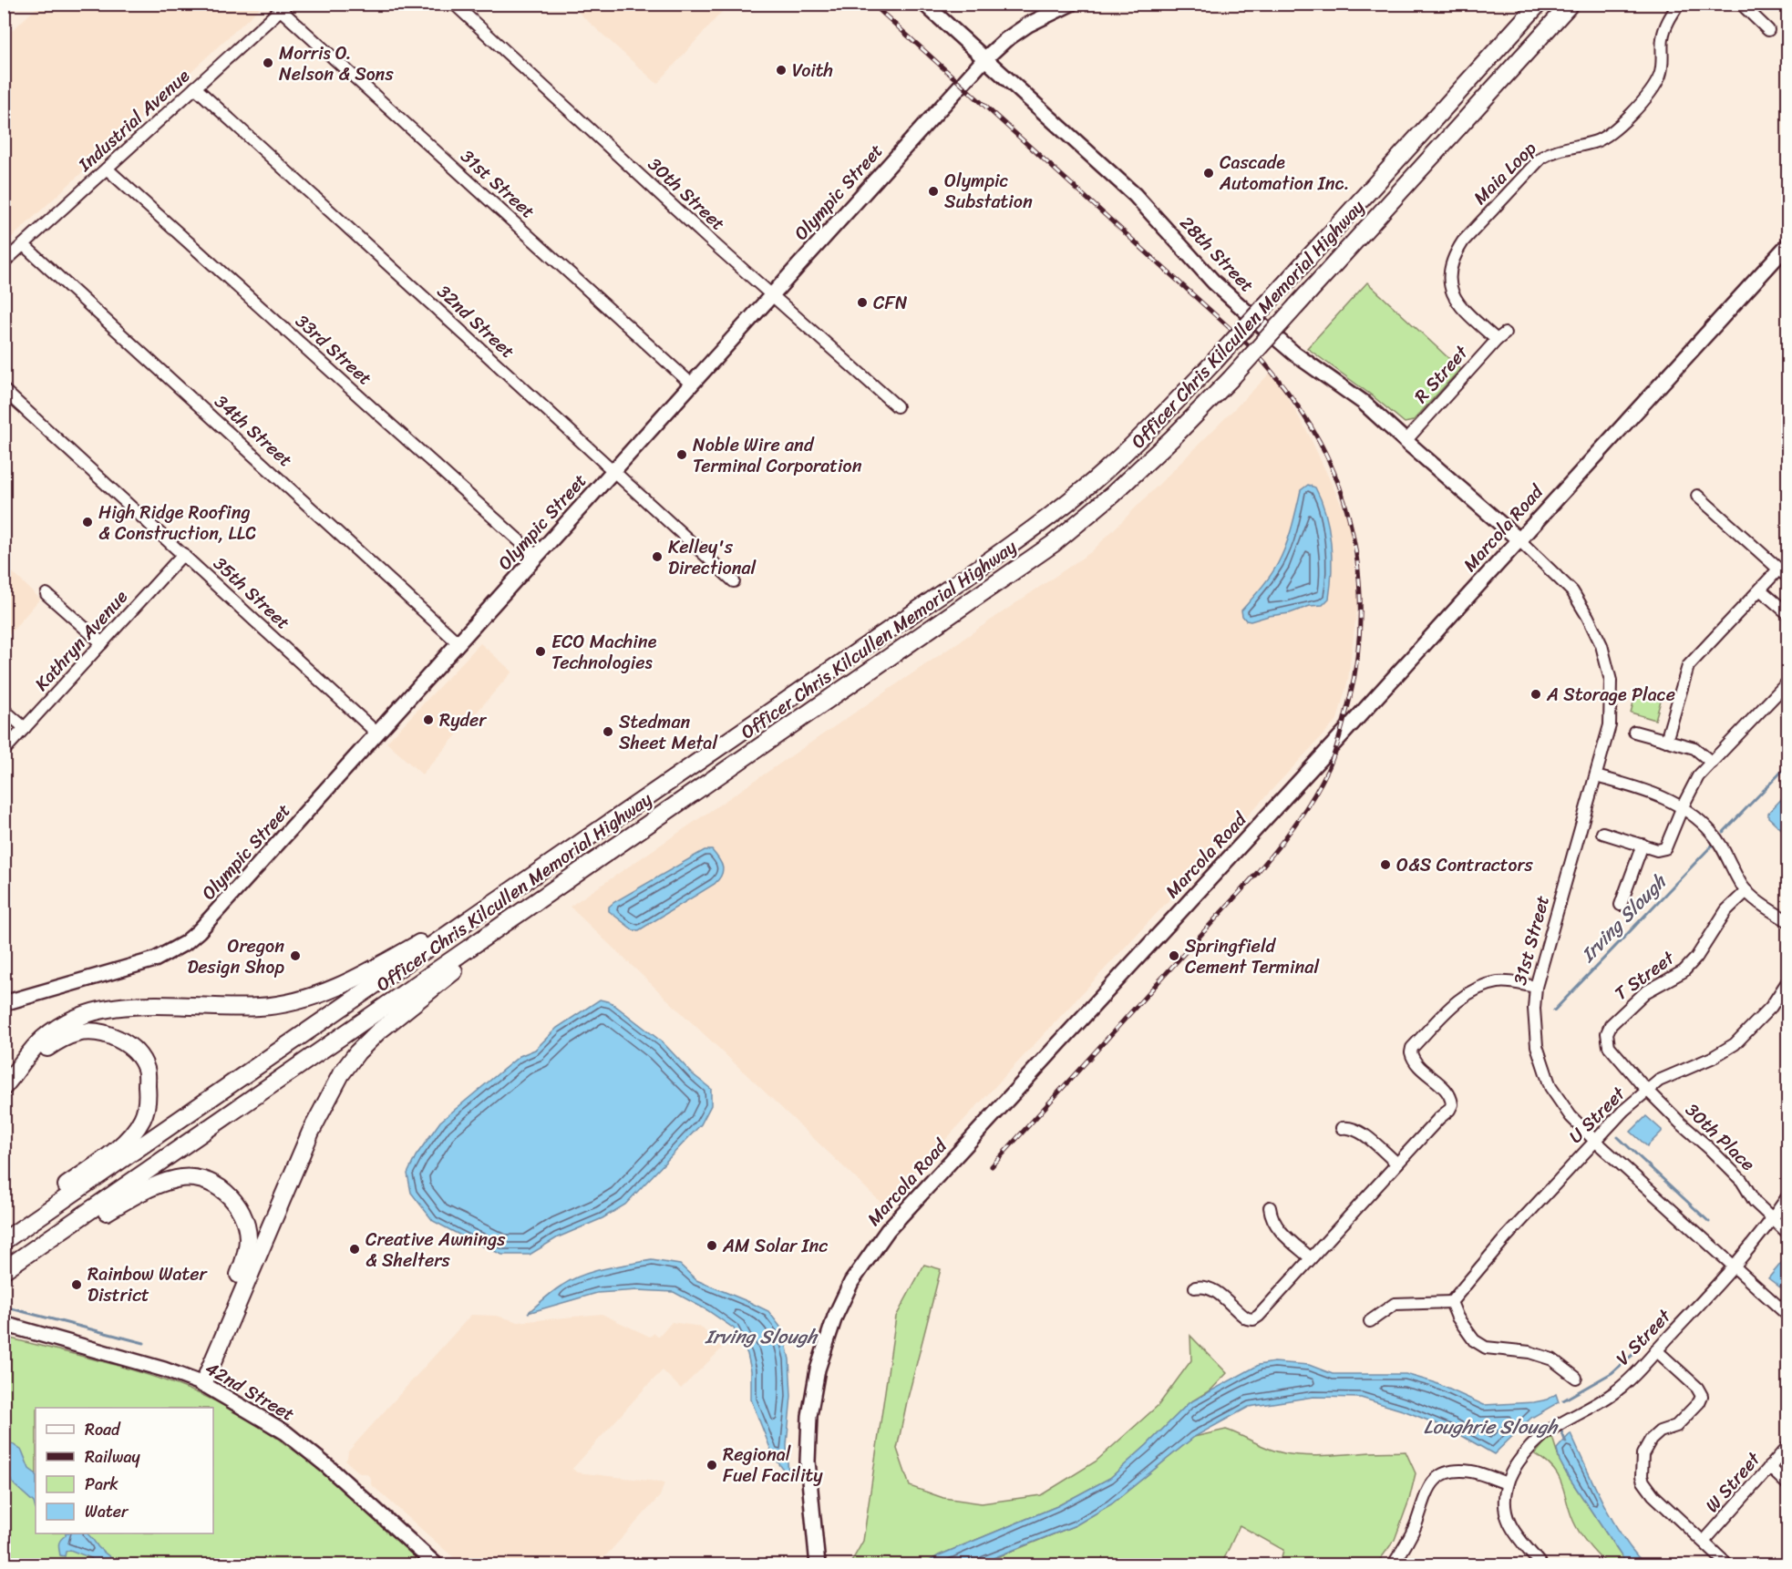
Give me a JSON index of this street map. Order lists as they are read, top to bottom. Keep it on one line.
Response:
{"streets":{"highway":["Officer Chris Kilcullen Memorial Highway"],"main road":["Olympic Street","28th Street","Marcola Road","42nd Street"],"street":["Industrial Avenue","Maia Loop","31st Street","30th Street","32nd Street","33rd Street","R Street","34th Street","35th Street","Kathryn Avenue","T Street","U Street","30th Place","V Street","W Street"]},"crossings":[["Industrial Avenue","31st Street"],["Industrial Avenue","32nd Street"],["Industrial Avenue","33rd Street"],["Industrial Avenue","34th Street"],["Maia Loop","R Street"],["31st Street","Olympic Street"],["31st Street","28th Street"],["31st Street","Marcola Road"],["31st Street","U Street"],["31st Street","V Street"],["Olympic Street","30th Street"],["Olympic Street","28th Street"],["Olympic Street","32nd Street"],["Olympic Street","33rd Street"],["Olympic Street","34th Street"],["Olympic Street","35th Street"],["28th Street","R Street"],["28th Street","Marcola Road"],["35th Street","Kathryn Avenue"],["T Street","U Street"],["T Street","30th Place"],["U Street","30th Place"],["30th Place","V Street"]],"water":["Irving Slough","Loughrie Slough"],"places":["Morris O. Nelson & Sons","Voith","Cascade Automation Inc.","Olympic Substation","CFN","Noble Wire and Terminal Corporation","High Ridge Roofing & Construction, LLC","Kelley's Directional","ECO Machine Technologies","A Storage Place","Ryder","Stedman Sheet Metal","O&S Contractors","Oregon Design Shop","Springfield Cement Terminal","AM Solar Inc","Creative Awnings & Shelters","Rainbow Water District","Regional Fuel Facility"],"legend":["Road","Railway","Park","Water"]}
